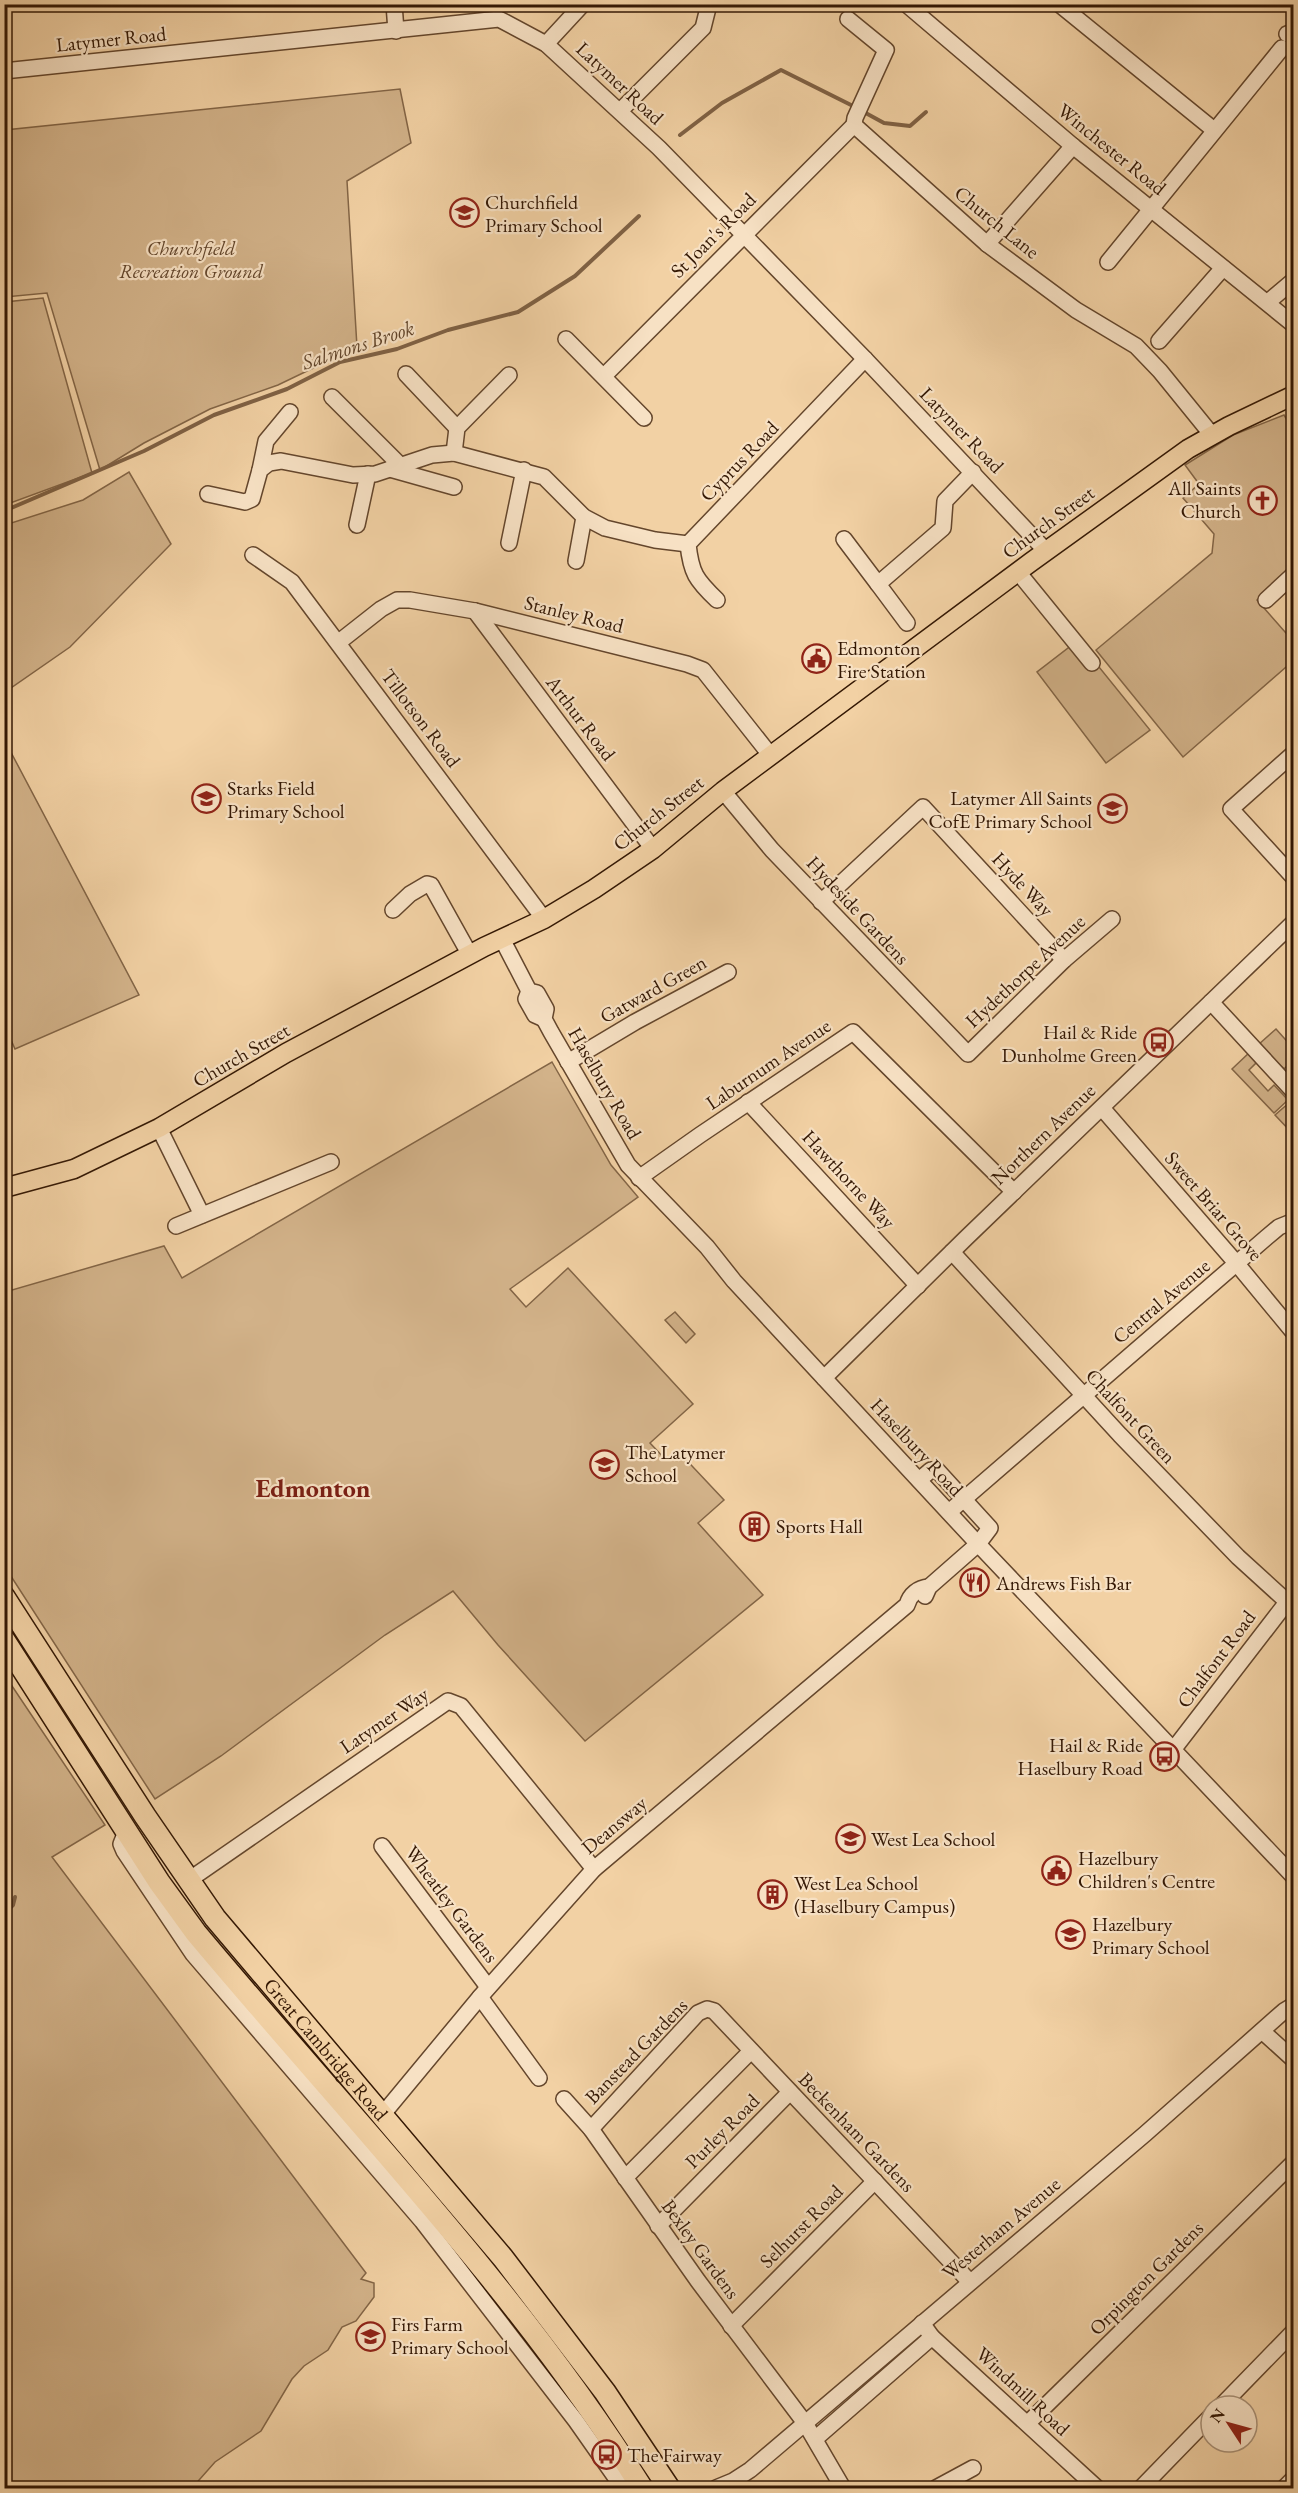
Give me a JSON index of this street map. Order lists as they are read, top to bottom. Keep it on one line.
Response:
{"streets":{"highway":["Great Cambridge Road"],"main road":["Church Street"],"street":["Latymer Road","Winchester Road","Church Lane","St Joan's Road","Cyprus Road","Stanley Road","Tillotson Road","Arthur Road","Hyde Way","Hydeside Gardens","Hydethorpe Avenue","Gatward Green","Laburnum Avenue","Haselbury Road","Northern Avenue","Hawthorne Way","Sweet Briar Grove","Central Avenue","Chalfont Green","Chalfont Road","Latymer Way","Deansway","Wheatley Gardens","Banstead Gardens","Purley Road","Beckenham Gardens","Selhurst Road","Westerham Avenue","Bexley Gardens","Orpington Gardens","Windmill Road"]},"crossings":[["Latymer Road","St Joan's Road"],["Latymer Road","Cyprus Road"],["Latymer Road","Church Street"],["Church Lane","St Joan's Road"],["Church Lane","Church Street"],["Church Street","Stanley Road"],["Church Street","Tillotson Road"],["Church Street","Arthur Road"],["Church Street","Hydeside Gardens"],["Church Street","Haselbury Road"],["Stanley Road","Tillotson Road"],["Stanley Road","Arthur Road"],["Hyde Way","Hydeside Gardens"],["Hyde Way","Hydethorpe Avenue"],["Hydeside Gardens","Hydethorpe Avenue"],["Gatward Green","Haselbury Road"],["Laburnum Avenue","Haselbury Road"],["Laburnum Avenue","Northern Avenue"],["Laburnum Avenue","Hawthorne Way"],["Haselbury Road","Northern Avenue"],["Haselbury Road","Central Avenue"],["Haselbury Road","Chalfont Road"],["Haselbury Road","Deansway"],["Northern Avenue","Hawthorne Way"],["Northern Avenue","Sweet Briar Grove"],["Northern Avenue","Chalfont Green"],["Sweet Briar Grove","Central Avenue"],["Central Avenue","Chalfont Green"],["Chalfont Green","Chalfont Road"],["Latymer Way","Deansway"],["Latymer Way","Great Cambridge Road"],["Deansway","Wheatley Gardens"],["Deansway","Great Cambridge Road"],["Banstead Gardens","Beckenham Gardens"],["Banstead Gardens","Bexley Gardens"],["Purley Road","Beckenham Gardens"],["Purley Road","Bexley Gardens"],["Beckenham Gardens","Selhurst Road"],["Beckenham Gardens","Westerham Avenue"],["Selhurst Road","Bexley Gardens"],["Westerham Avenue","Bexley Gardens"],["Westerham Avenue","Windmill Road"],["Orpington Gardens","Windmill Road"]],"districts":["Edmonton"],"water":["Salmons Brook"],"parks":["Churchfield Recreation Ground"],"places":{"school or university":["Churchfield Primary School","Starks Field Primary School","Latymer All Saints CofE Primary School","The Latymer School","West Lea School","Hazelbury Primary School","Firs Farm Primary School"],"church":["All Saints Church"],"public building":["Edmonton Fire Station","Hazelbury Children's Centre"],"bus stop":["Hail & Ride Dunholme Green","Hail & Ride Haselbury Road","The Fairway"],"building":["Sports Hall","West Lea School (Haselbury Campus)"],"restaurant":["Andrews Fish Bar"]},"north":"top left"}
